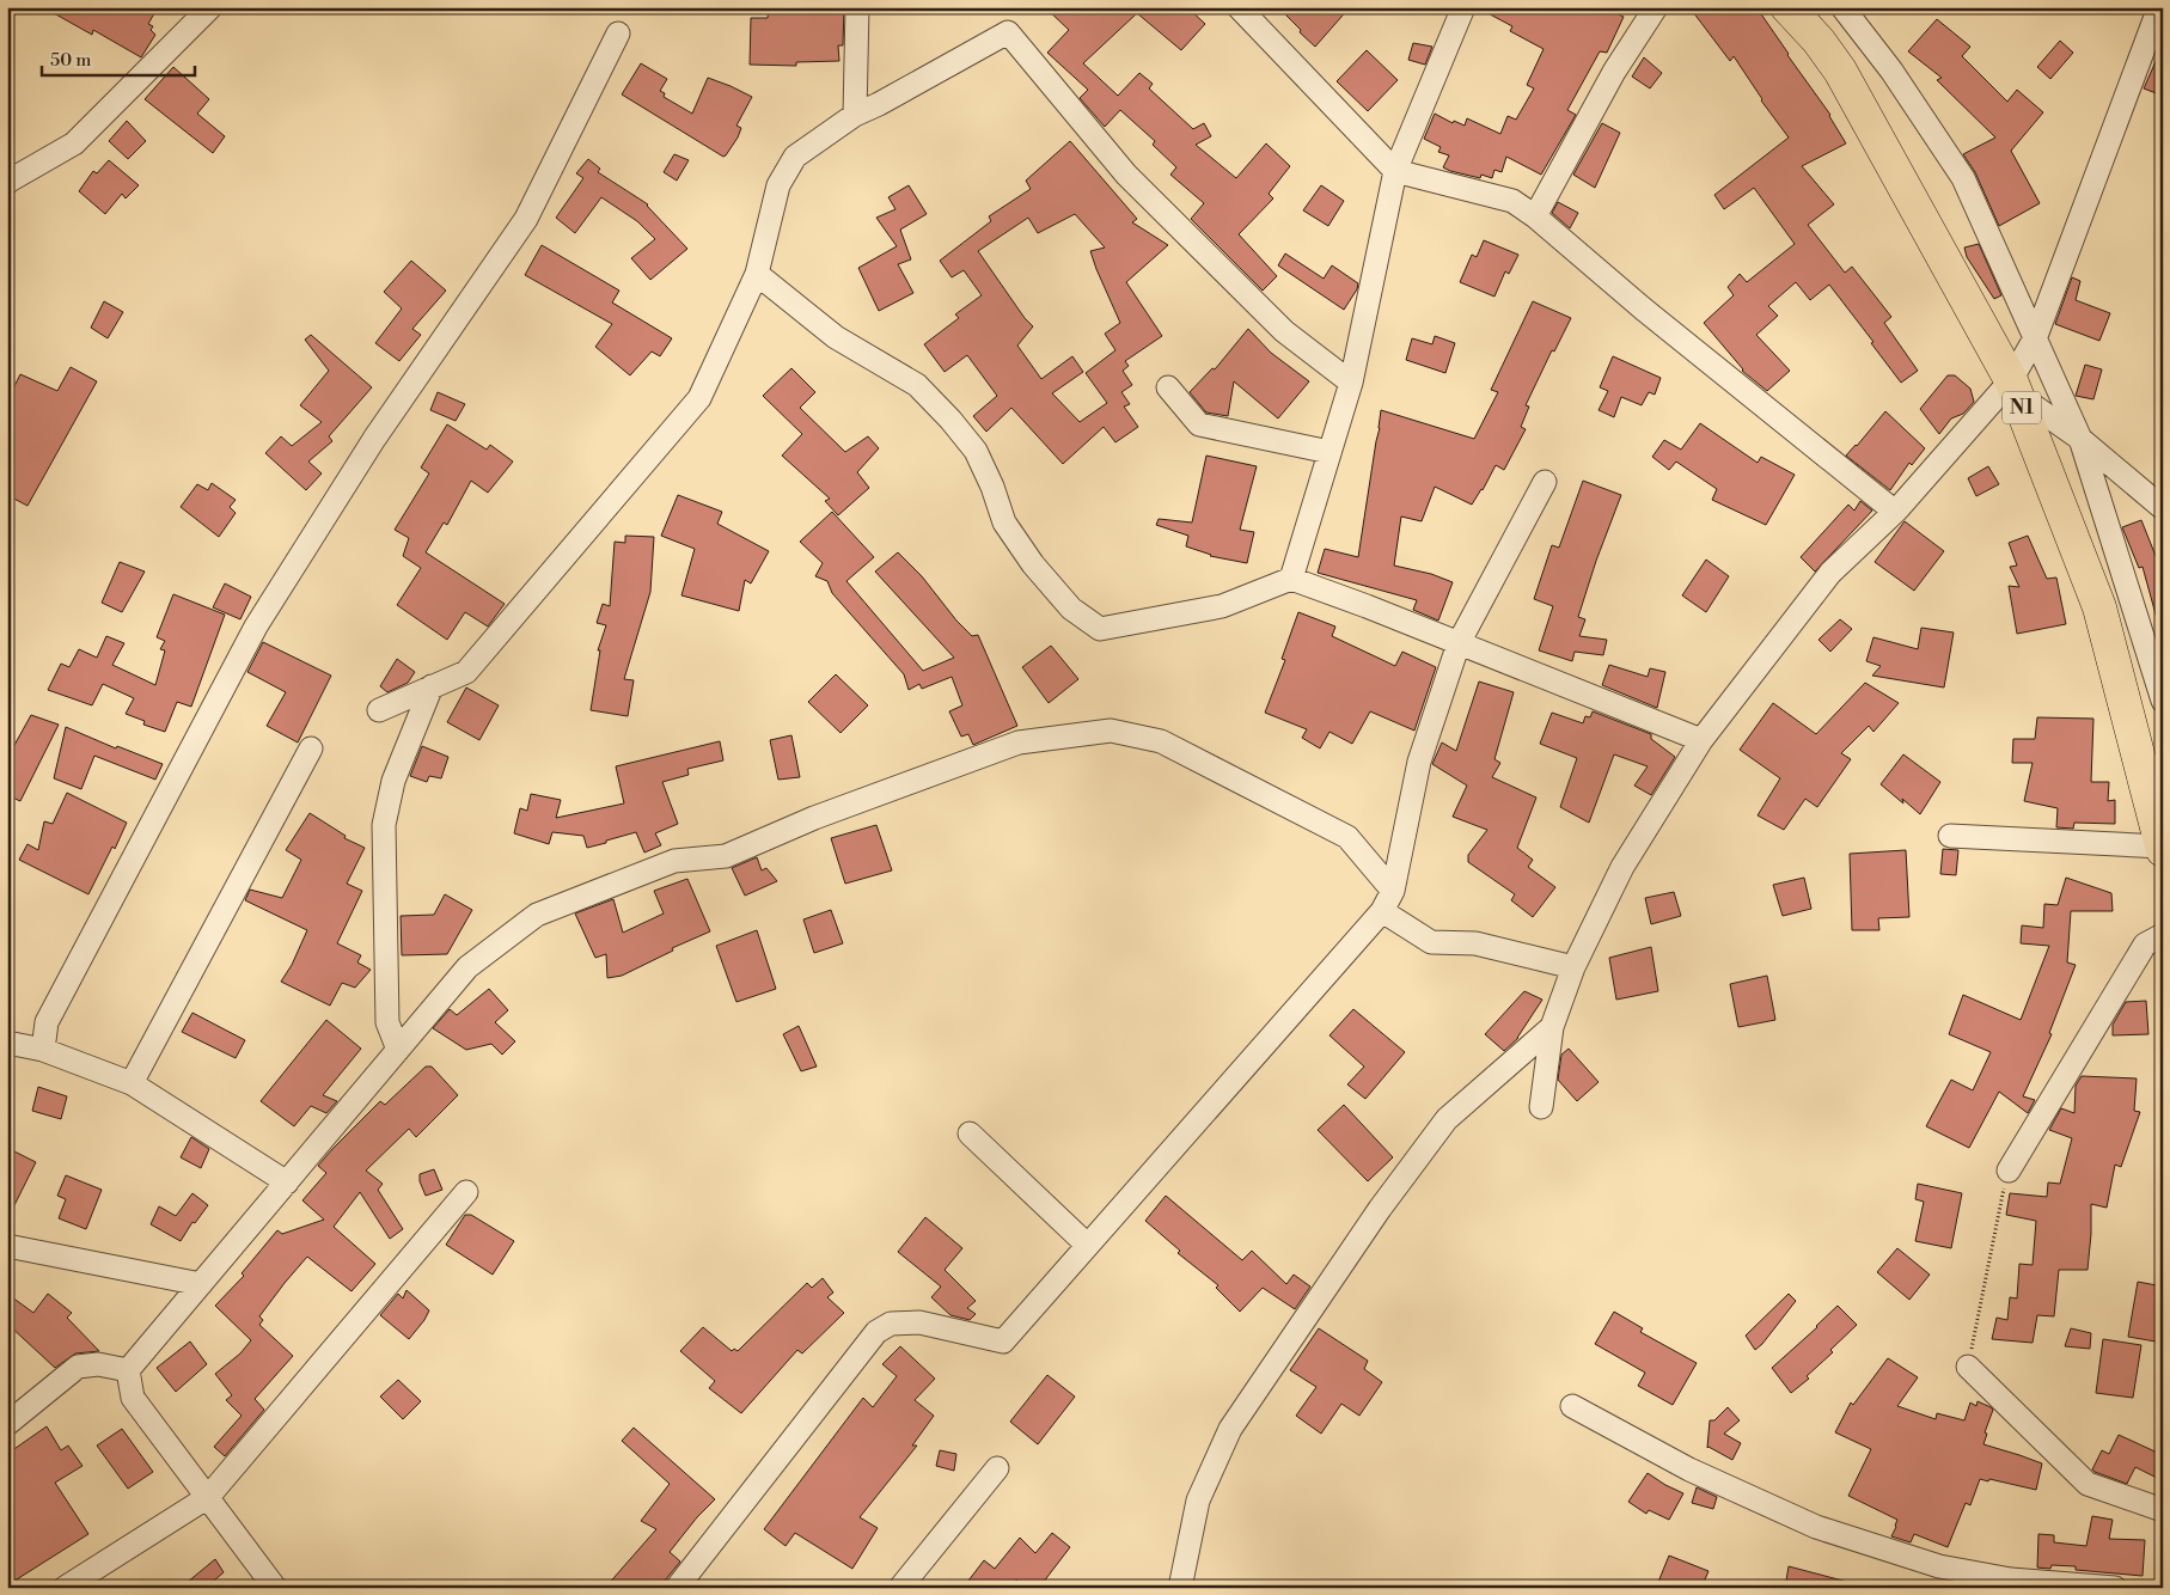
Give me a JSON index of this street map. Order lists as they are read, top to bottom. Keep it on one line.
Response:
{"streets":{"highway":["N1"]},"scale_bar":"50 m"}
